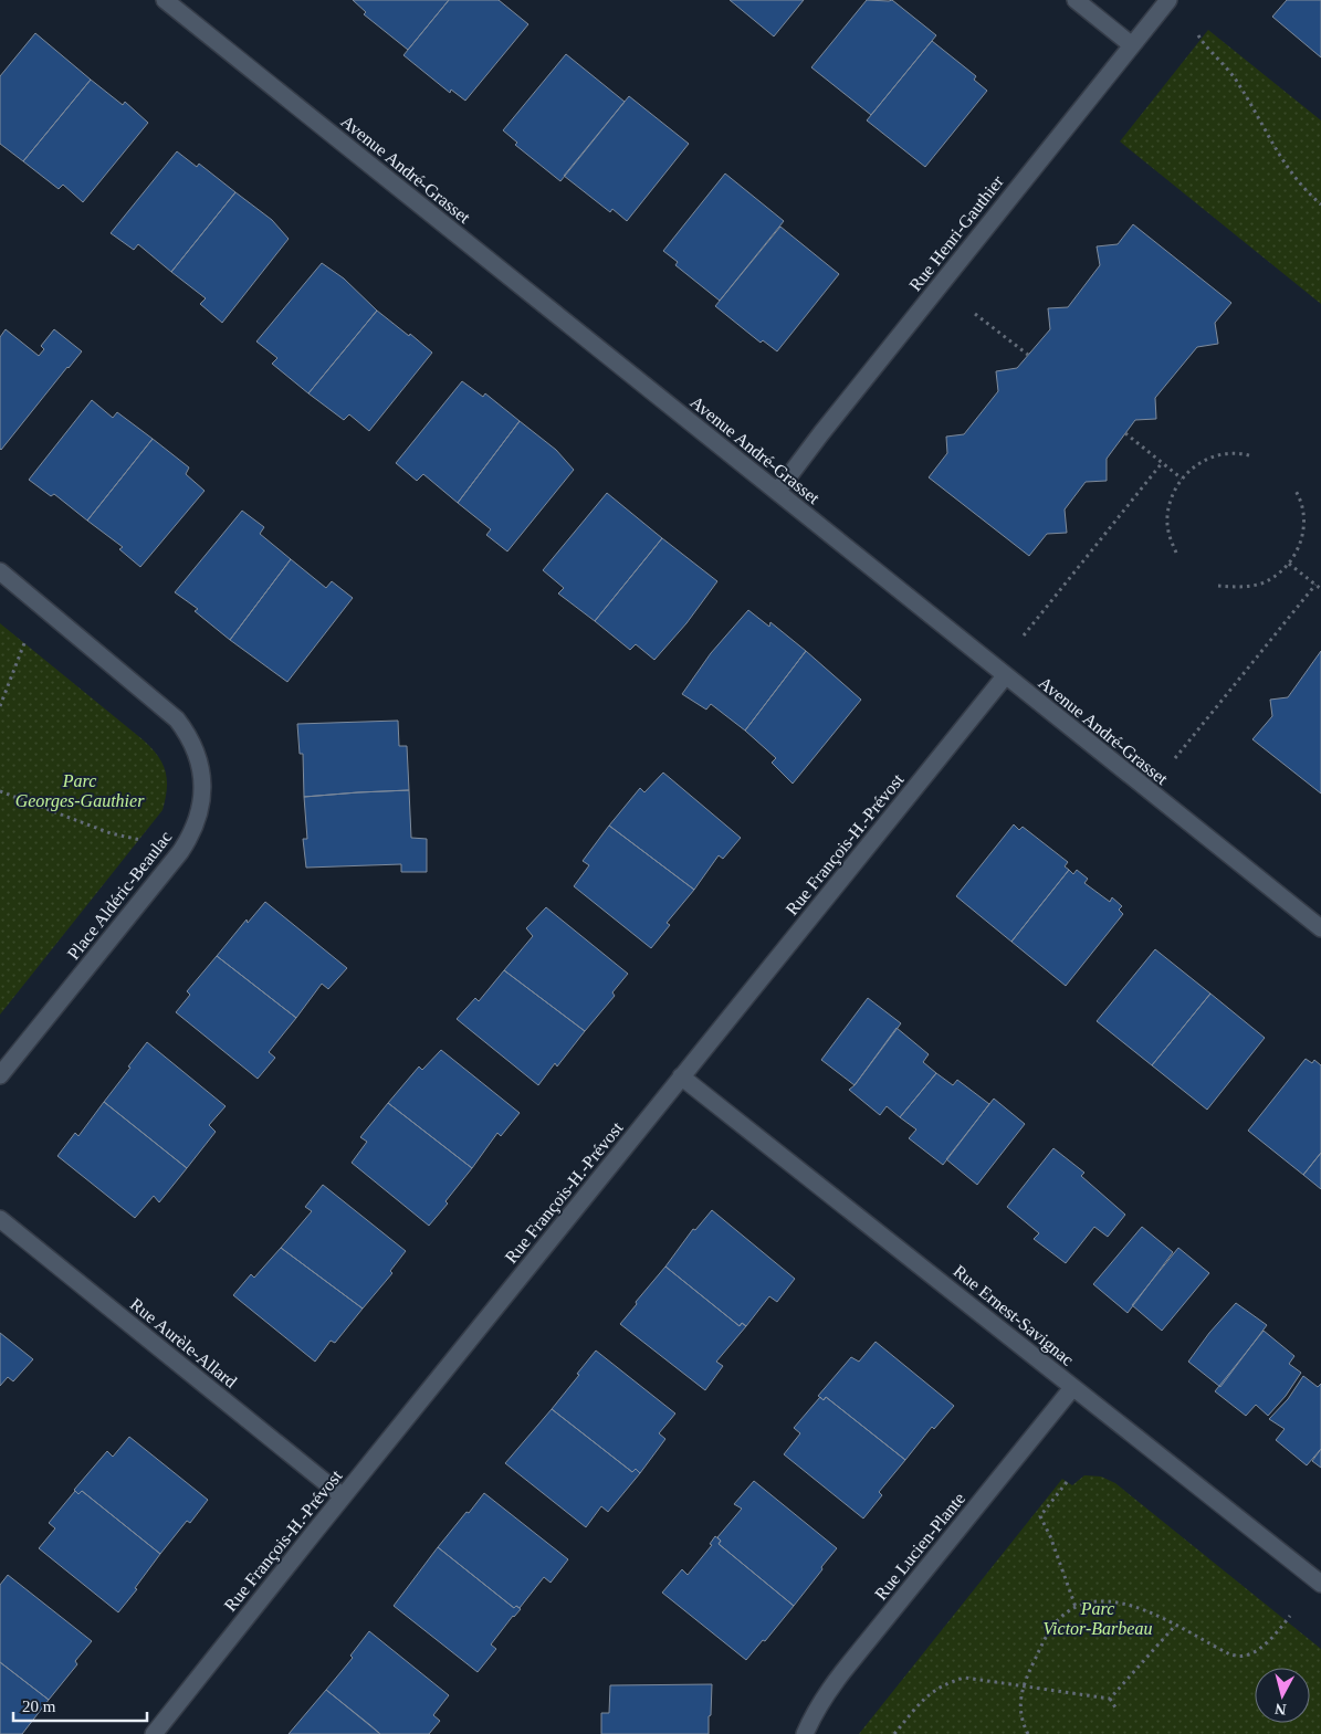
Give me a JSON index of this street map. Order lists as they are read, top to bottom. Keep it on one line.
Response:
{"streets":{"street":["Avenue André-Grasset","Rue Henri-Gauthier","Rue François-H.-Prévost","Place Aldéric-Beaulac","Rue Ernest-Savignac","Rue Aurèle-Allard","Rue Lucien-Plante"]},"crossings":[["Avenue André-Grasset","Rue Henri-Gauthier"],["Avenue André-Grasset","Rue François-H.-Prévost"],["Rue François-H.-Prévost","Rue Ernest-Savignac"],["Rue François-H.-Prévost","Rue Aurèle-Allard"],["Rue Ernest-Savignac","Rue Lucien-Plante"]],"parks":["Parc Georges-Gauthier","Parc Victor-Barbeau"],"scale_bar":"20 m","north":"bottom"}
